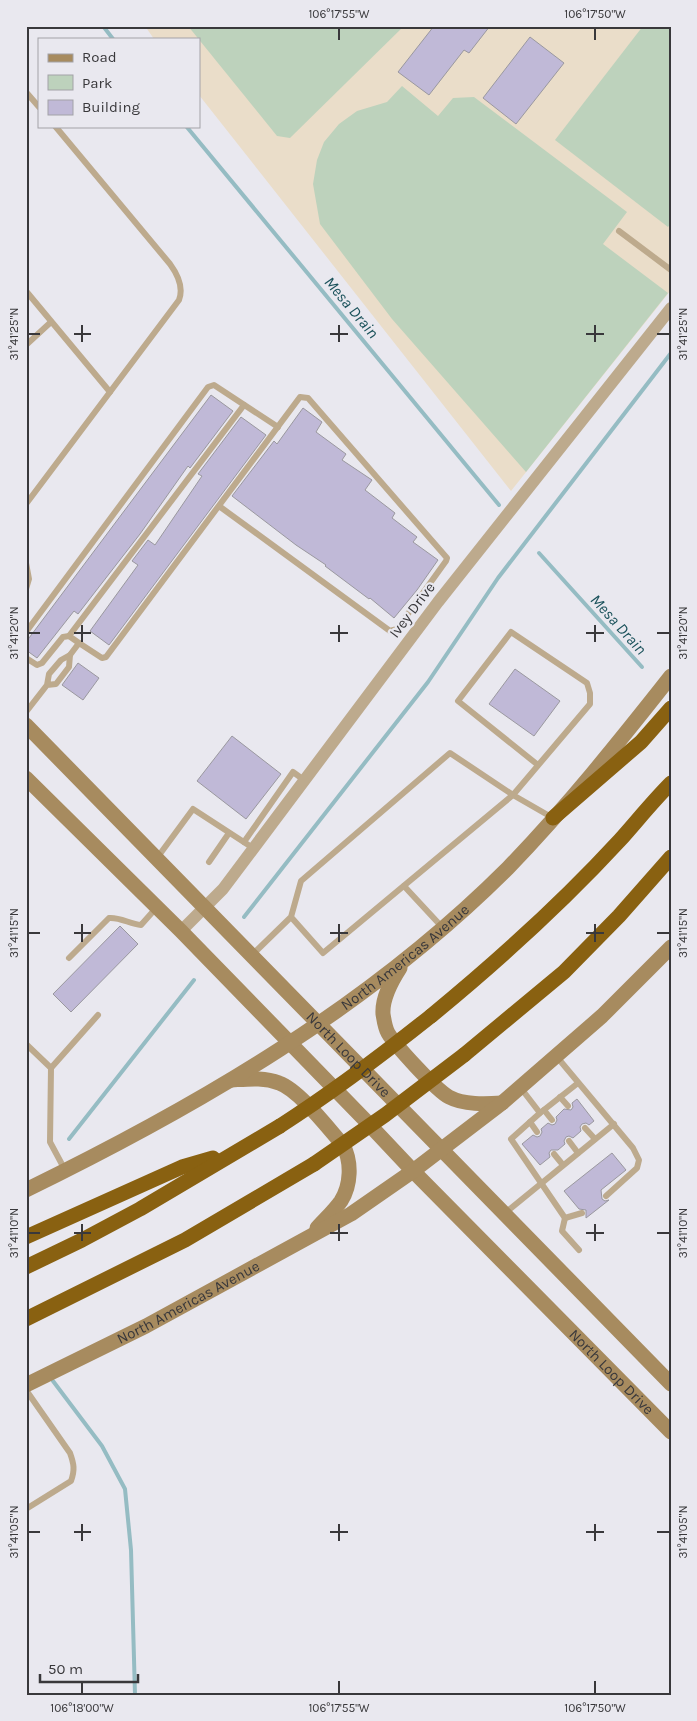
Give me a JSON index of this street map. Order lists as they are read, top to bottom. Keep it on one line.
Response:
{"streets":{"main road":["North Americas Avenue","North Loop Drive"],"street":["Ivey Drive"]},"crossings":[["Ivey Drive","North Loop Drive"],["North Americas Avenue","North Loop Drive"]],"water":["Mesa Drain"],"legend":["Road","Park","Building"],"scale_bar":"50 m","coordinates":["106°17'55\"W","106°17'50\"W","31°41'25\"N","31°41'20\"N","31°41'15\"N","31°41'10\"N","31°41'05\"N","106°18'00\"W"]}
